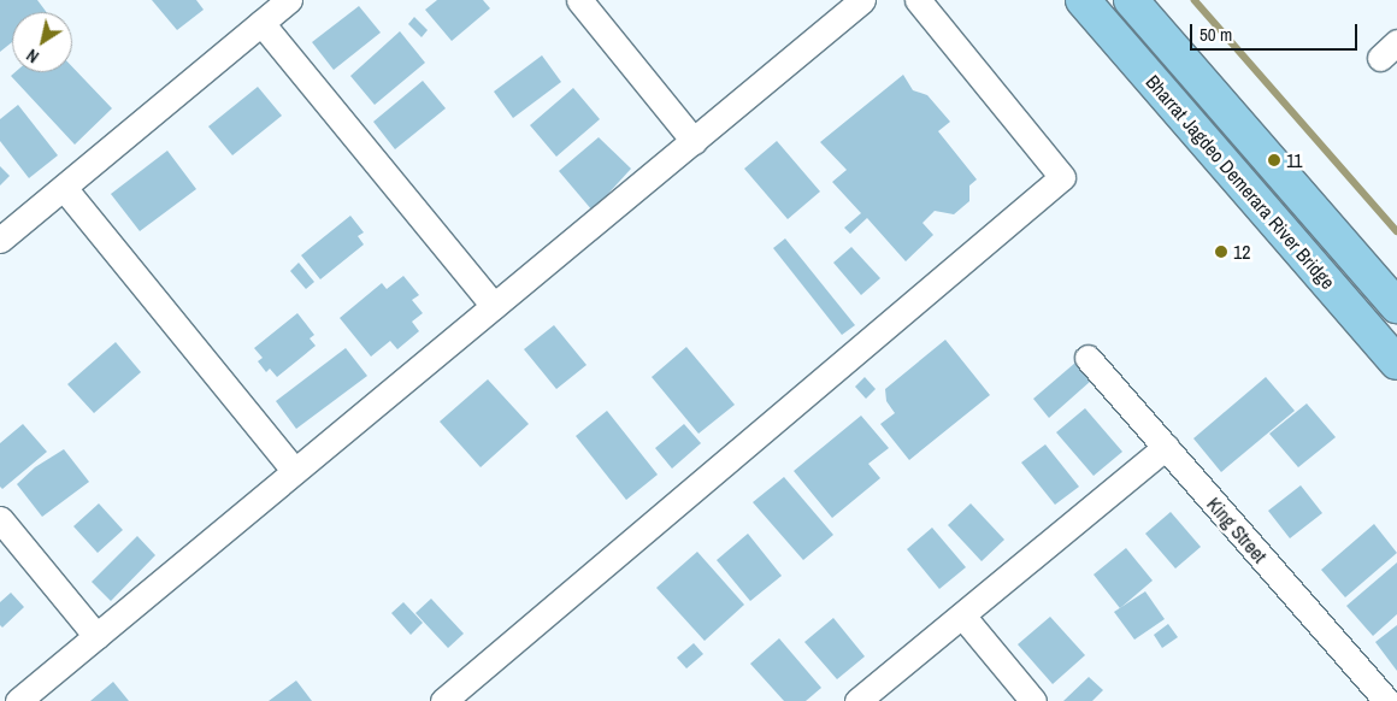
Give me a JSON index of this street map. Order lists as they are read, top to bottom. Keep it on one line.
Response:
{"streets":{"main road":["Bharrat Jagdeo Demerara River Bridge"],"street":["King Street"]},"places":["11","12"],"scale_bar":"50 m","north":"bottom left"}
